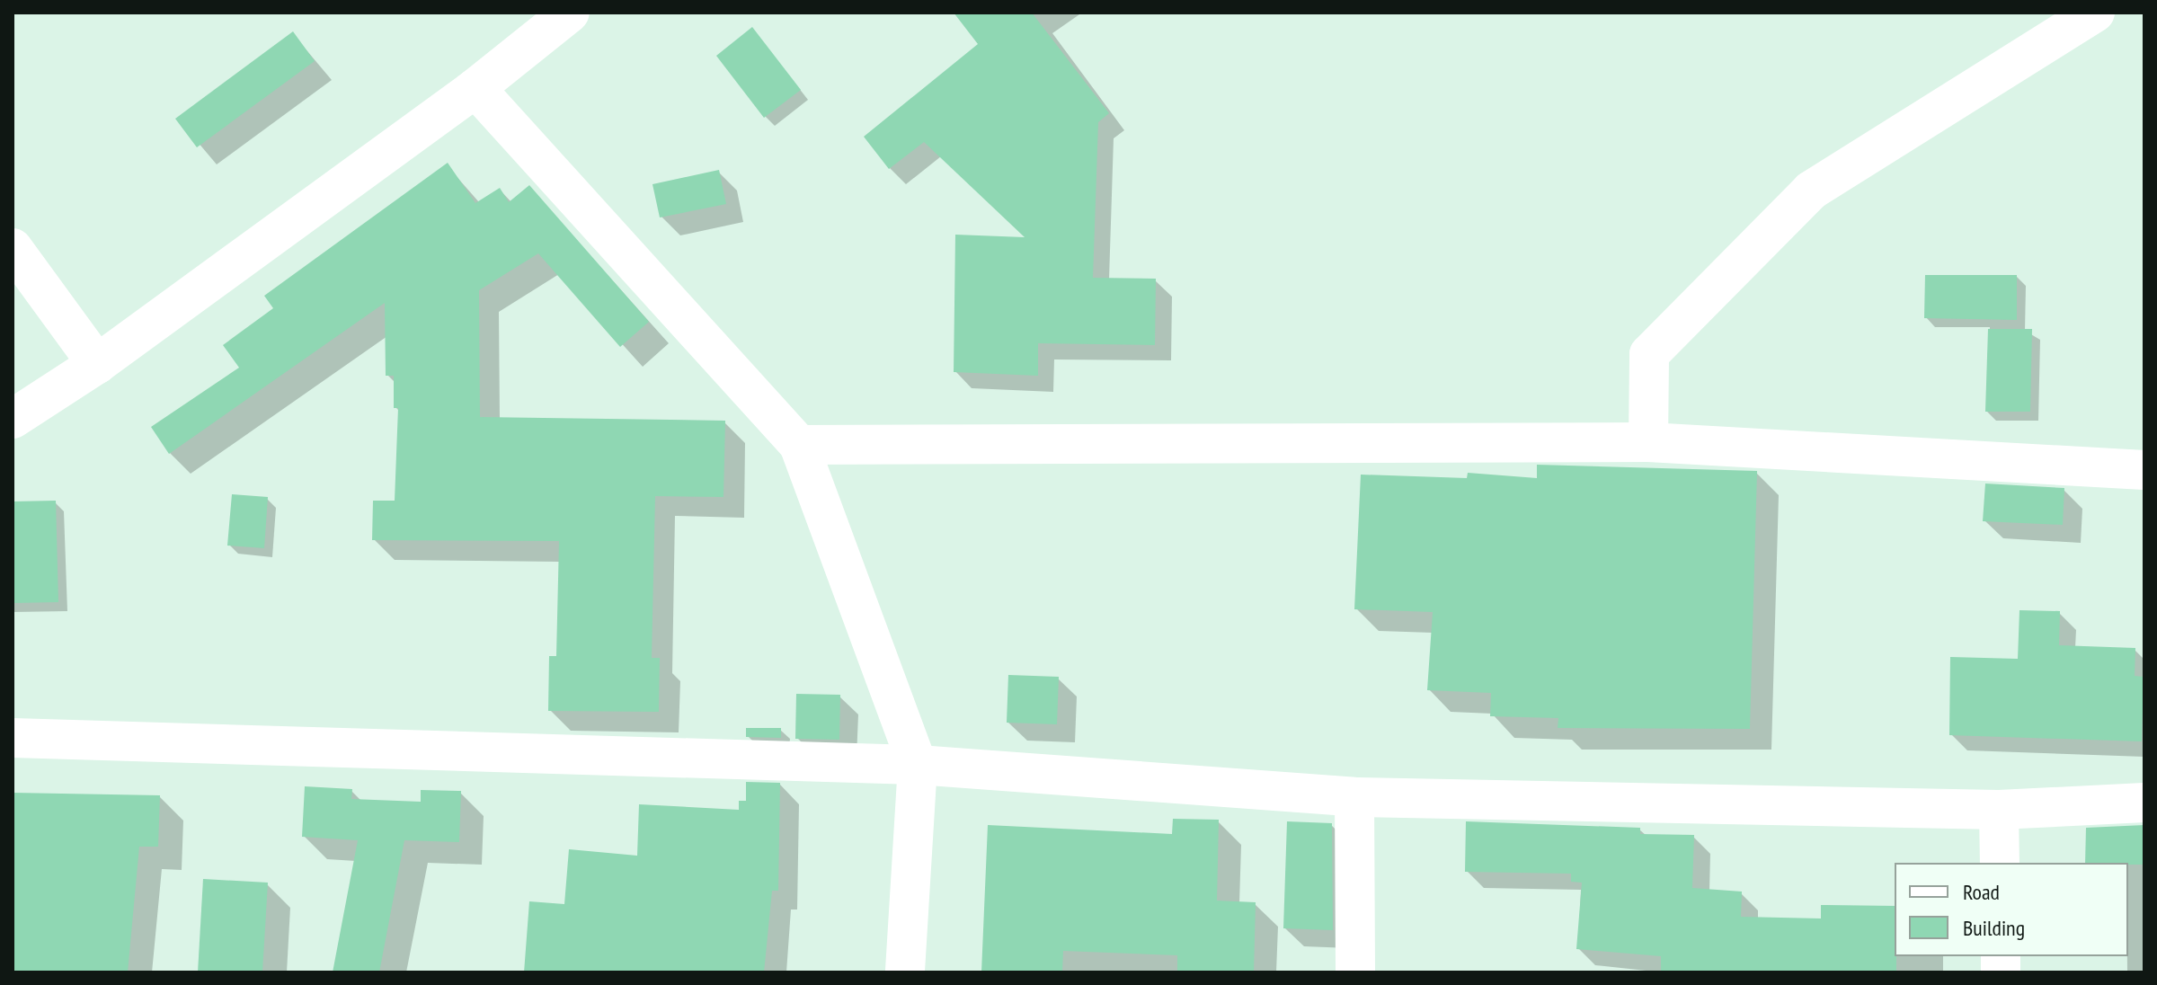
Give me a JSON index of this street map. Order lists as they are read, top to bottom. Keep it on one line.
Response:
{"legend":["Road","Building"]}
